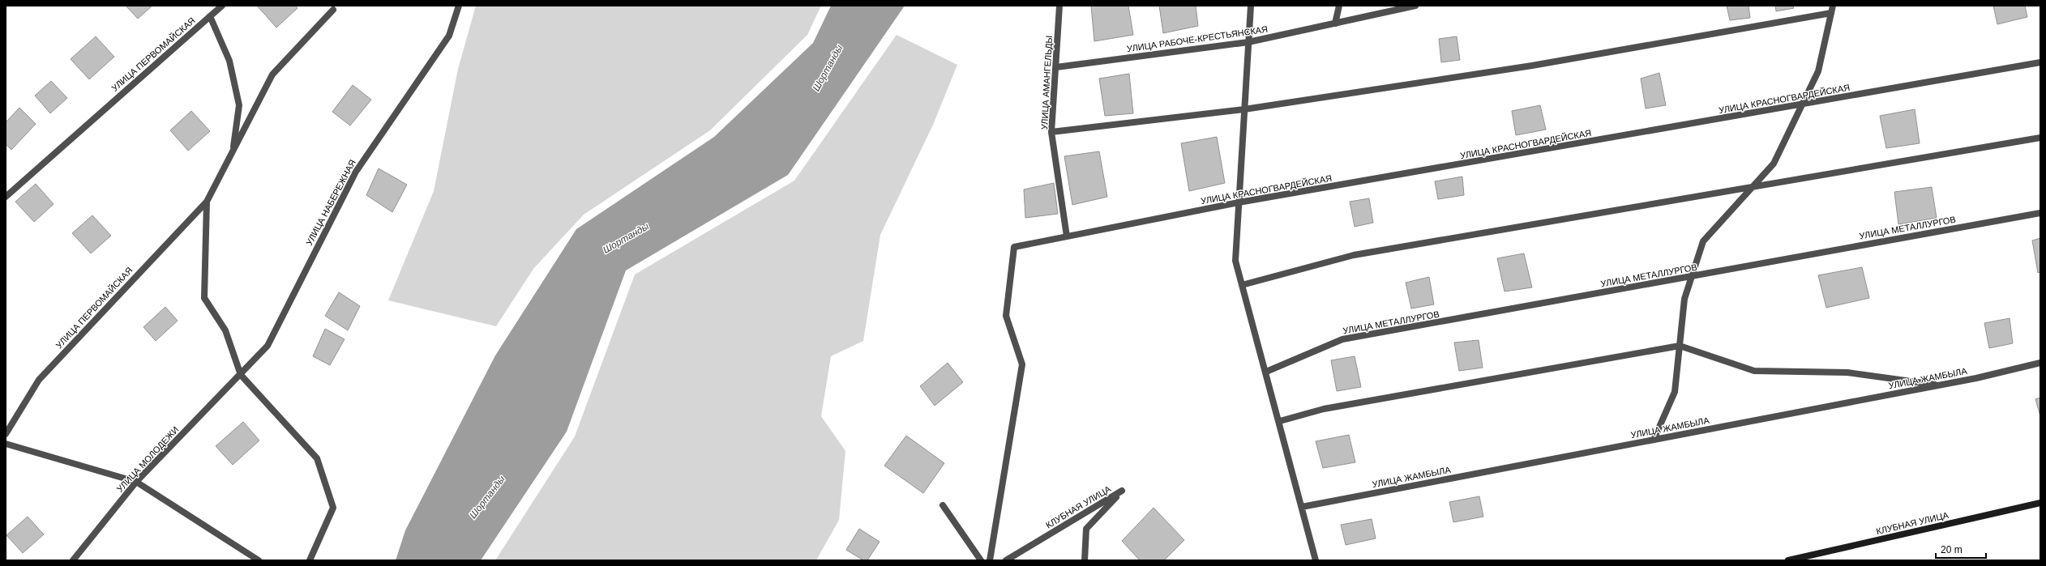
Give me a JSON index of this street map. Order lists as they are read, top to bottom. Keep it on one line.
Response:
{"streets":{"street":["УЛИЦА РАБОЧЕ-КРЕСТЬЯНСКАЯ","УЛИЦА ПЕРВОМАЙСКАЯ","УЛИЦА АМАНГЕЛЬДЫ","УЛИЦА КРАСНОГВАРДЕЙСКАЯ","УЛИЦА НАБЕРЕЖНАЯ","УЛИЦА МЕТАЛЛУРГОВ","УЛИЦА ЖАМБЫЛА","УЛИЦА МОЛОДЕЖИ","КЛУБНАЯ УЛИЦА"]},"crossings":[["УЛИЦА РАБОЧЕ-КРЕСТЬЯНСКАЯ","УЛИЦА АМАНГЕЛЬДЫ"],["УЛИЦА ПЕРВОМАЙСКАЯ","УЛИЦА НАБЕРЕЖНАЯ"],["УЛИЦА ПЕРВОМАЙСКАЯ","УЛИЦА МОЛОДЕЖИ"],["УЛИЦА АМАНГЕЛЬДЫ","УЛИЦА КРАСНОГВАРДЕЙСКАЯ"],["УЛИЦА НАБЕРЕЖНАЯ","УЛИЦА МОЛОДЕЖИ"]],"water":["Шортанды"],"scale_bar":"20 m"}
